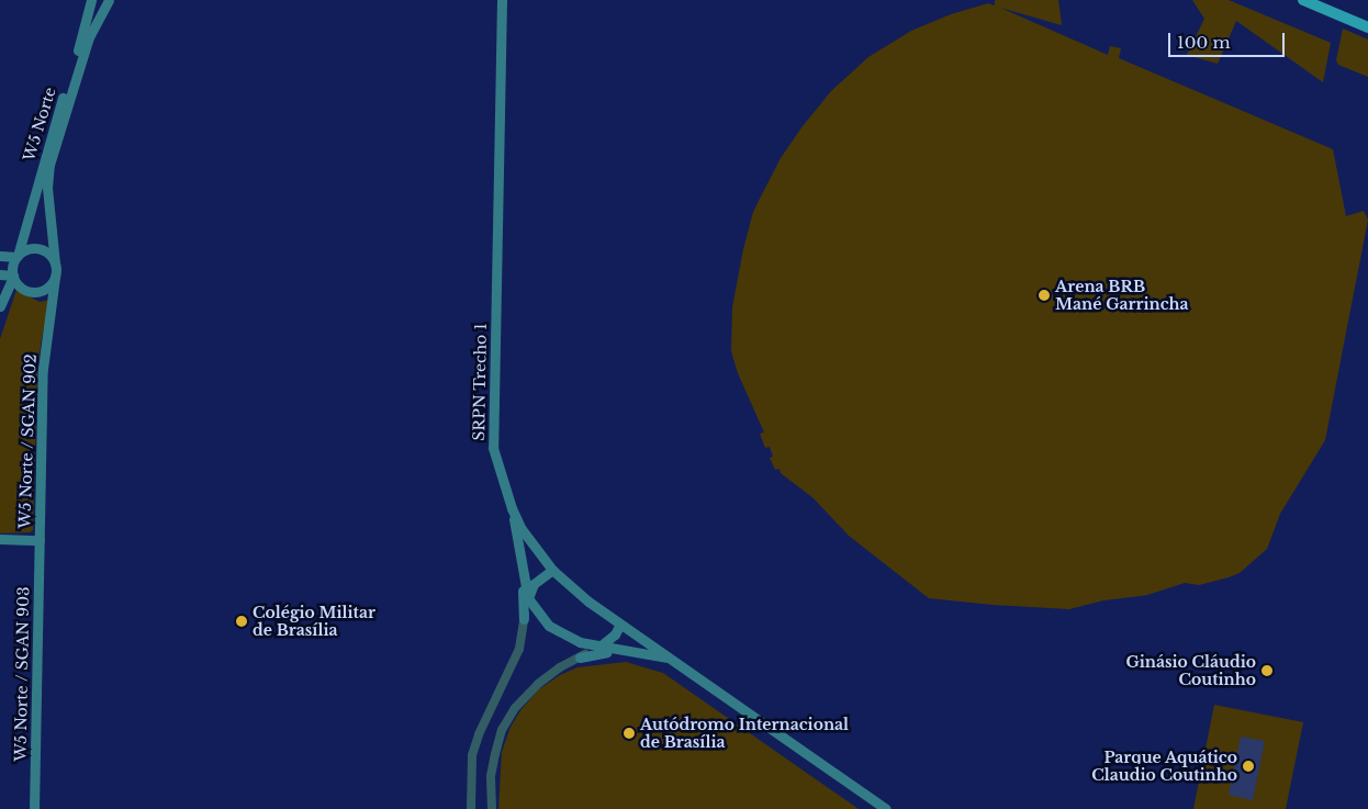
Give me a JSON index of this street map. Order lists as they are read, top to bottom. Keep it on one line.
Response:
{"streets":{"main road":["W5 Norte","SRPN Trecho 1","W5 Norte / SGAN 902","W5 Norte / SGAN 903"]},"crossings":[["W5 Norte","W5 Norte / SGAN 902"],["W5 Norte / SGAN 902","W5 Norte / SGAN 903"]],"places":["Arena BRB Mané Garrincha","Colégio Militar de Brasília","Ginásio Cláudio Coutinho","Autódromo Internacional de Brasília","Parque Aquático Claudio Coutinho"],"scale_bar":"100 m"}
